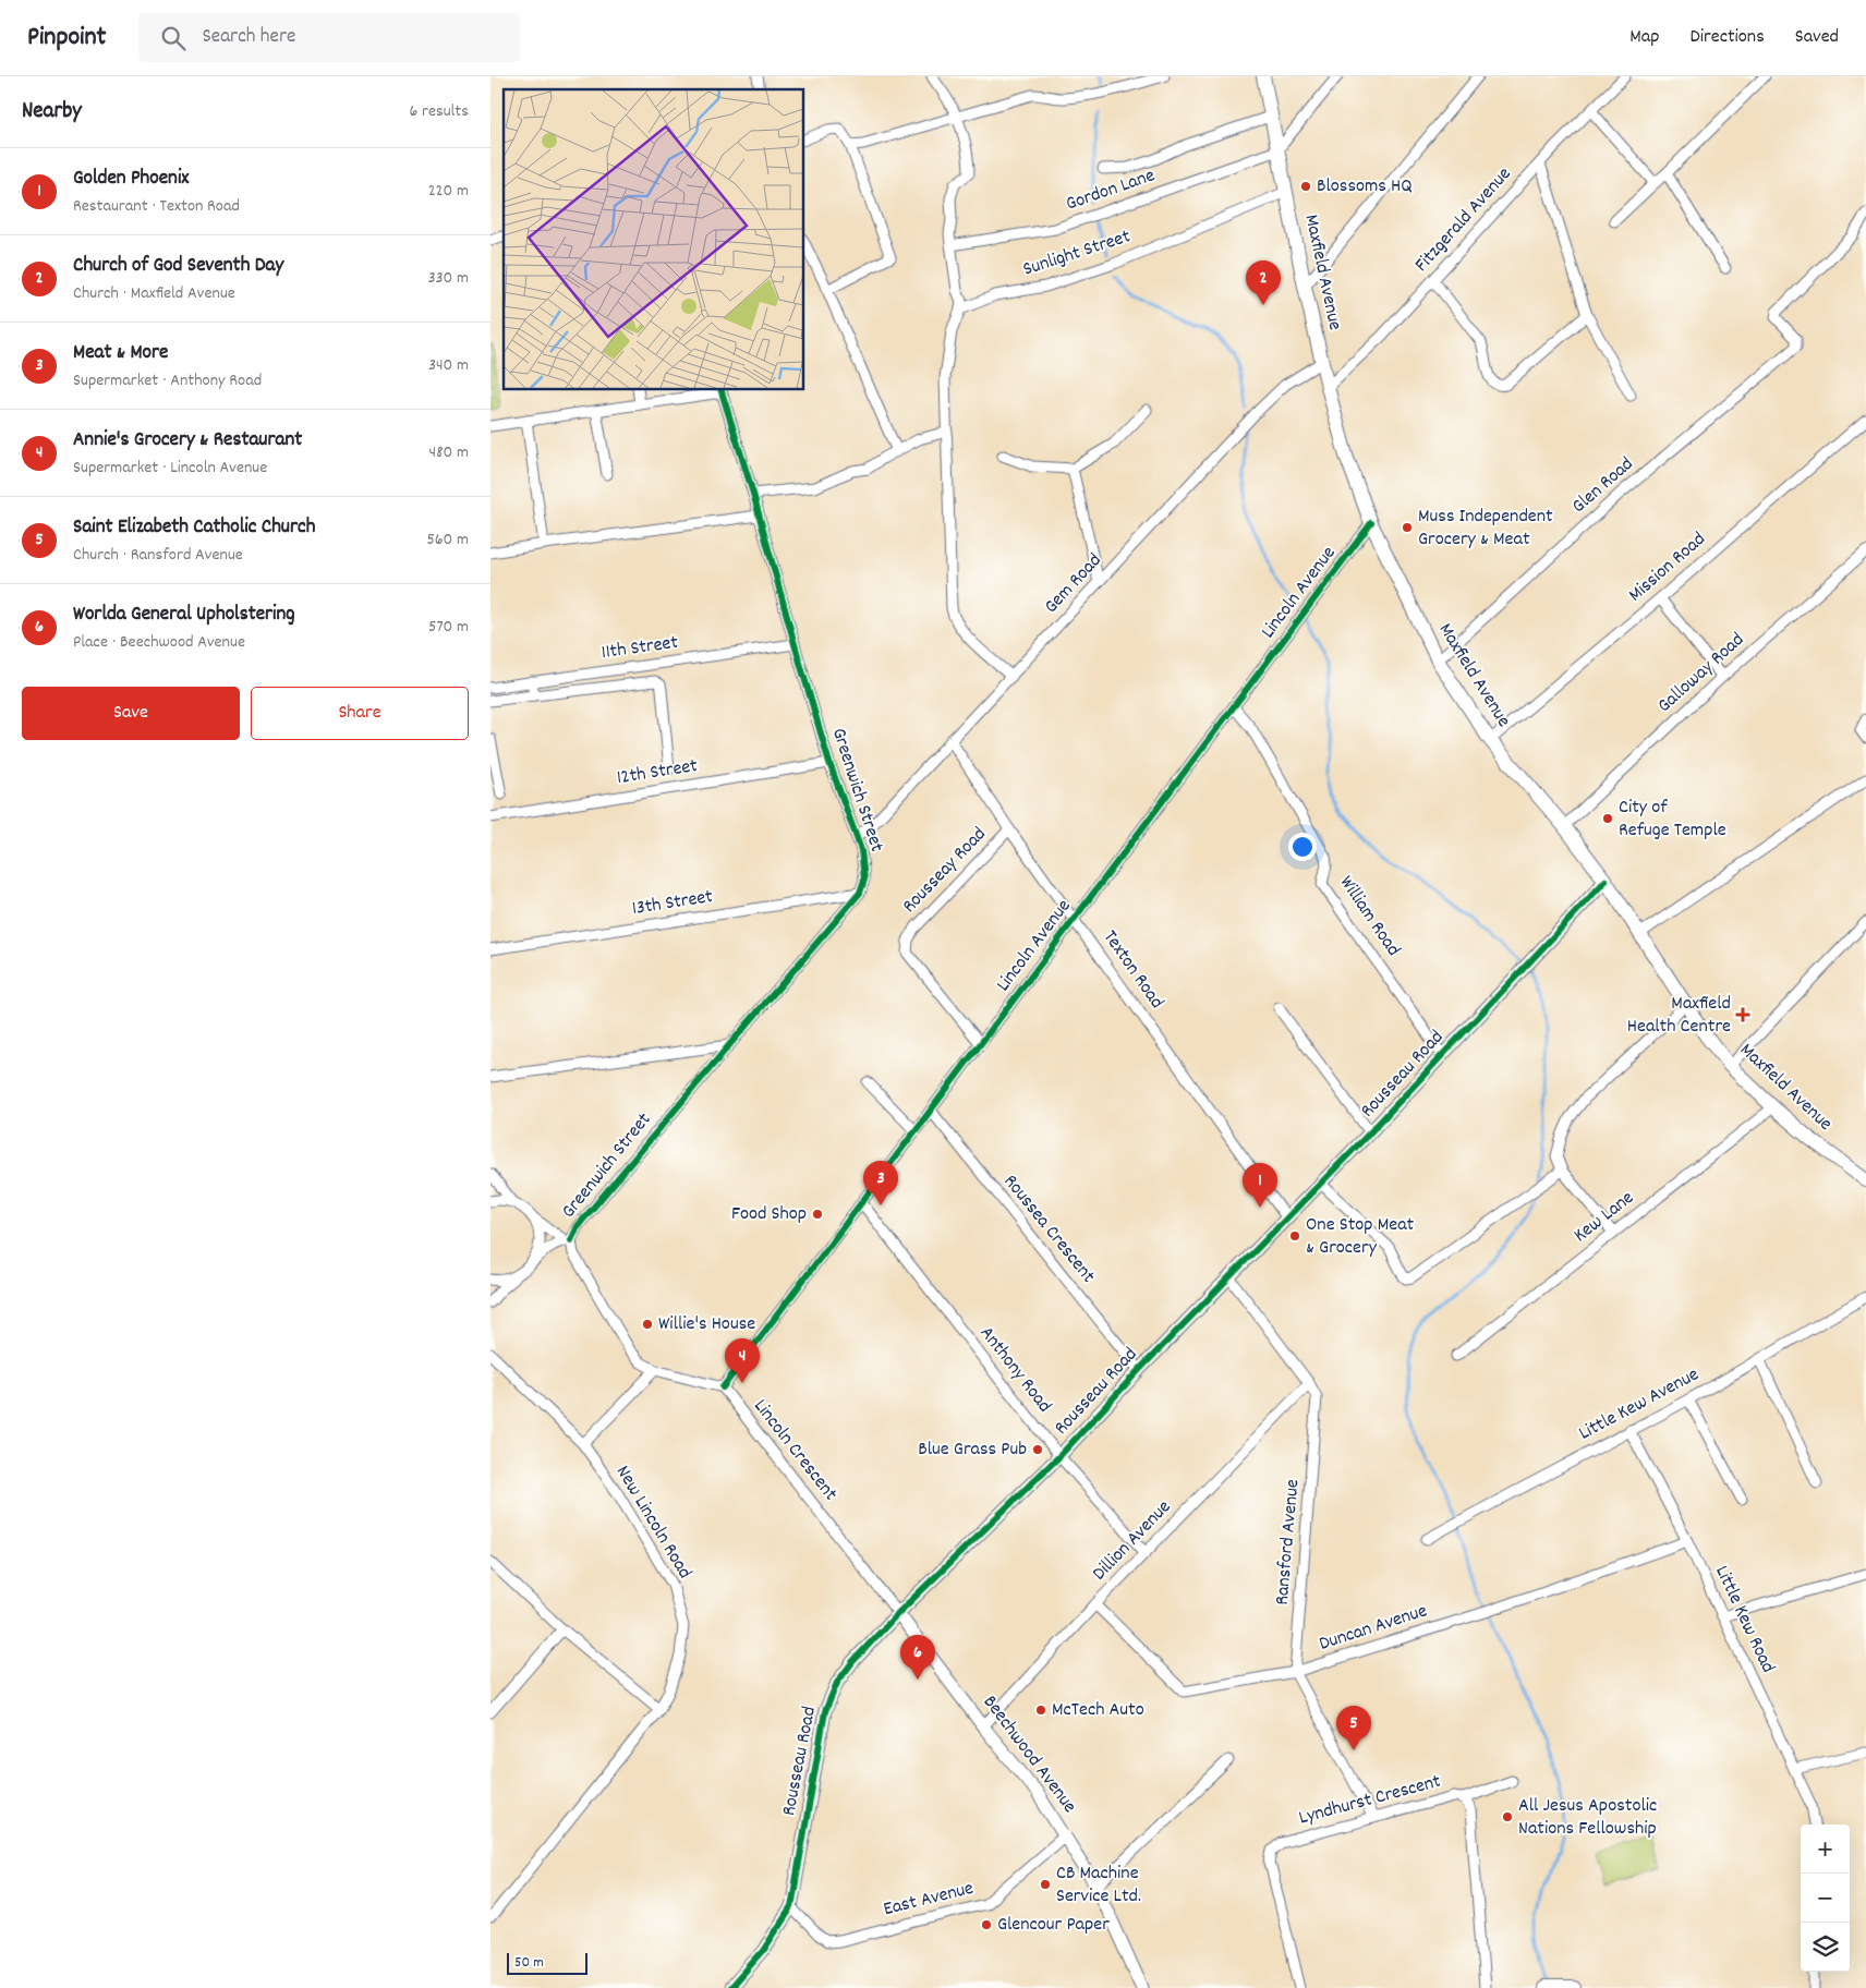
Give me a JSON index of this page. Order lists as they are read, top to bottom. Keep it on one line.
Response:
{"streets":{"main road":["Maxfield Avenue"],"street":["Gordon Lane","Fitzgerald Avenue","Sunlight Street","Glen Road","Mission Road","Gem Road","Lincoln Avenue","11th Street","Galloway Road","12th Street","Greenwich Street","Rousseay Road","13th Street","William Road","Texton Road","Rousseau Road","Kew Lane","Roussea Crescent","Anthony Road","Little Kew Avenue","Lincoln Crescent","New Lincoln Road","Dillion Avenue","Ransford Avenue","Little Kew Road","Duncan Avenue","Beechwood Avenue","Lyndhurst Crescent","East Avenue"]},"crossings":[["Gordon Lane","Maxfield Avenue"],["Fitzgerald Avenue","Maxfield Avenue"],["Sunlight Street","Maxfield Avenue"],["Maxfield Avenue","Glen Road"],["Maxfield Avenue","Mission Road"],["Maxfield Avenue","Gem Road"],["Maxfield Avenue","Lincoln Avenue"],["Maxfield Avenue","Galloway Road"],["Maxfield Avenue","Rousseau Road"],["Maxfield Avenue","Kew Lane"],["Gem Road","Greenwich Street"],["Gem Road","Texton Road"],["Lincoln Avenue","Rousseay Road"],["Lincoln Avenue","William Road"],["Lincoln Avenue","Texton Road"],["Lincoln Avenue","Roussea Crescent"],["Lincoln Avenue","Anthony Road"],["Lincoln Avenue","Lincoln Crescent"],["11th Street","Greenwich Street"],["12th Street","Greenwich Street"],["Greenwich Street","13th Street"],["Rousseay Road","Texton Road"],["William Road","Rousseau Road"],["Texton Road","Rousseau Road"],["Rousseau Road","Roussea Crescent"],["Rousseau Road","Anthony Road"],["Rousseau Road","Lincoln Crescent"],["Rousseau Road","Ransford Avenue"],["Rousseau Road","Beechwood Avenue"],["Rousseau Road","East Avenue"],["Anthony Road","Dillion Avenue"],["Little Kew Avenue","Little Kew Road"],["Lincoln Crescent","Beechwood Avenue"],["Dillion Avenue","Ransford Avenue"],["Dillion Avenue","Duncan Avenue"],["Dillion Avenue","Beechwood Avenue"],["Ransford Avenue","Duncan Avenue"],["Little Kew Road","Duncan Avenue"],["Beechwood Avenue","East Avenue"]],"places":{"other":["Blossoms HQ","Muss Independent Grocery & Meat","City of Refuge Temple","Food Shop","One Stop Meat & Grocery","Willie's House","Blue Grass Pub","McTech Auto","All Jesus Apostolic Nations Fellowship","CB Machine Service Ltd.","Glencour Paper"],"health":["Maxfield Health Centre"]},"scale_bar":"50 m","page":{"header":"Pinpoint","search":"Search here","nav":["Map","Directions","Saved"],"heading":["Nearby","6 results"],"list":[{"mark":"1","name":"Golden Phoenix","note":"Restaurant · Texton Road","value":"220 m"},{"mark":"2","name":"Church of God Seventh Day","note":"Church · Maxfield Avenue","value":"330 m"},{"mark":"3","name":"Meat & More","note":"Supermarket · Anthony Road","value":"340 m"},{"mark":"4","name":"Annie's Grocery & Restaurant","note":"Supermarket · Lincoln Avenue","value":"480 m"},{"mark":"5","name":"Saint Elizabeth Catholic Church","note":"Church · Ransford Avenue","value":"560 m"},{"mark":"6","name":"Worlda General Upholstering","note":"Place · Beechwood Avenue","value":"570 m"}],"pins":["2","3","1","4","6","5"],"buttons":["Save","Share"],"map_buttons":["+","−"],"scale":"50 m"}}
